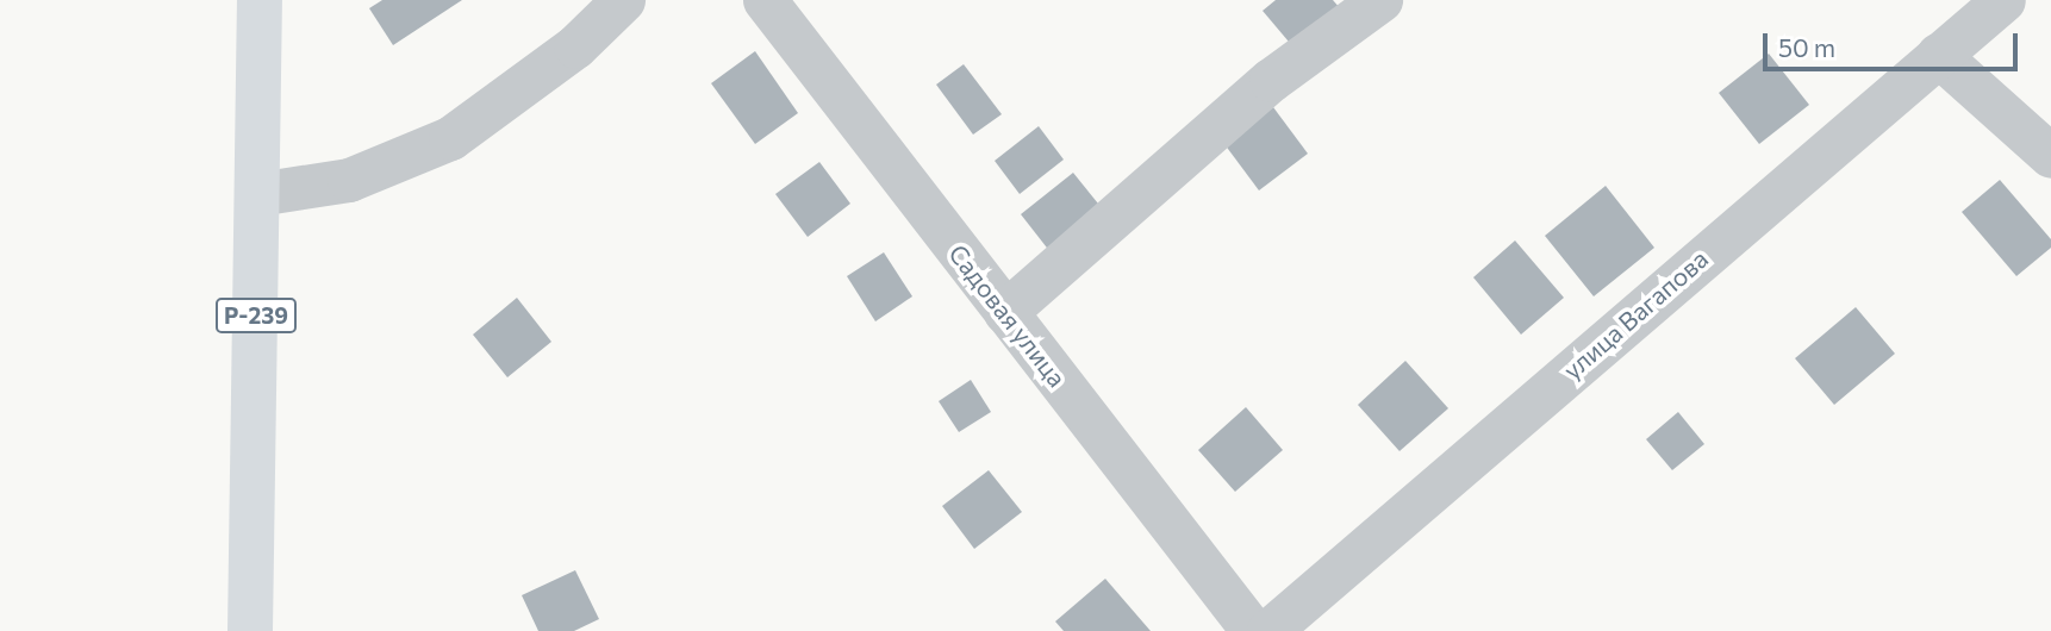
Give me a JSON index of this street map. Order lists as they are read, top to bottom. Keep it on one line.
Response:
{"streets":{"highway":["Р-239"],"street":["улица Вагапова","Садовая улица"]},"scale_bar":"50 m"}
